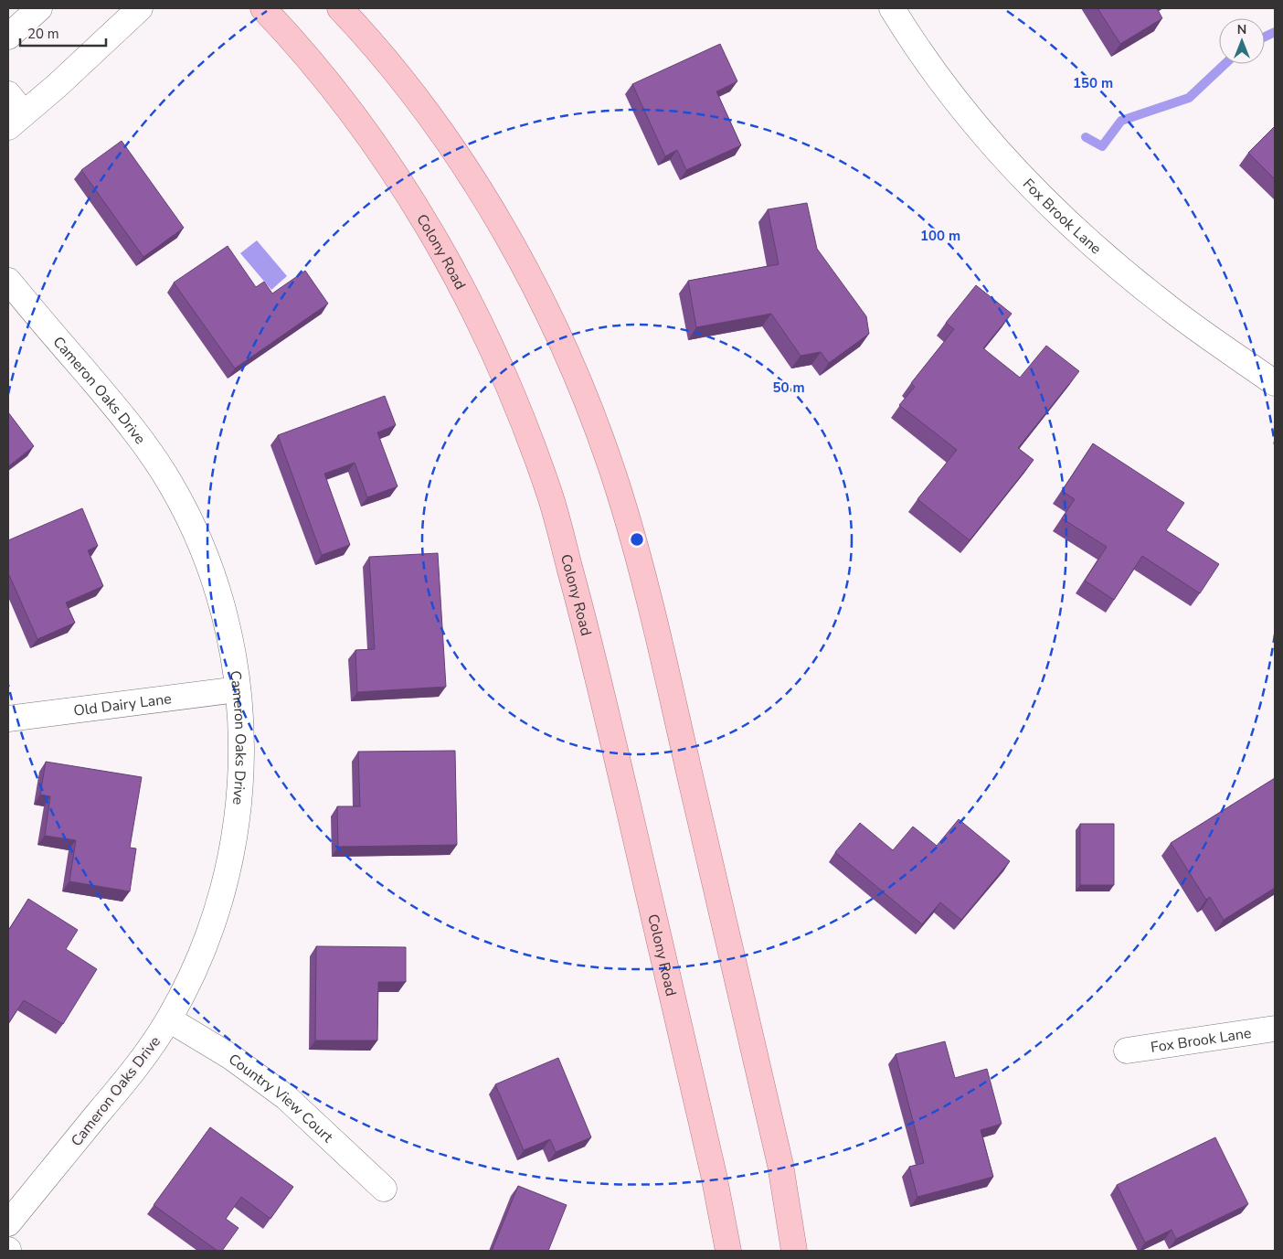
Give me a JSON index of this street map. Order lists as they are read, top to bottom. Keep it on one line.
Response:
{"streets":{"main road":["Colony Road"],"street":["Fox Brook Lane","Cameron Oaks Drive","Old Dairy Lane","Country View Court"]},"crossings":[["Cameron Oaks Drive","Old Dairy Lane"],["Cameron Oaks Drive","Country View Court"]],"scale_bar":"20 m","north":"top","rings":["150 m","100 m","50 m"]}
